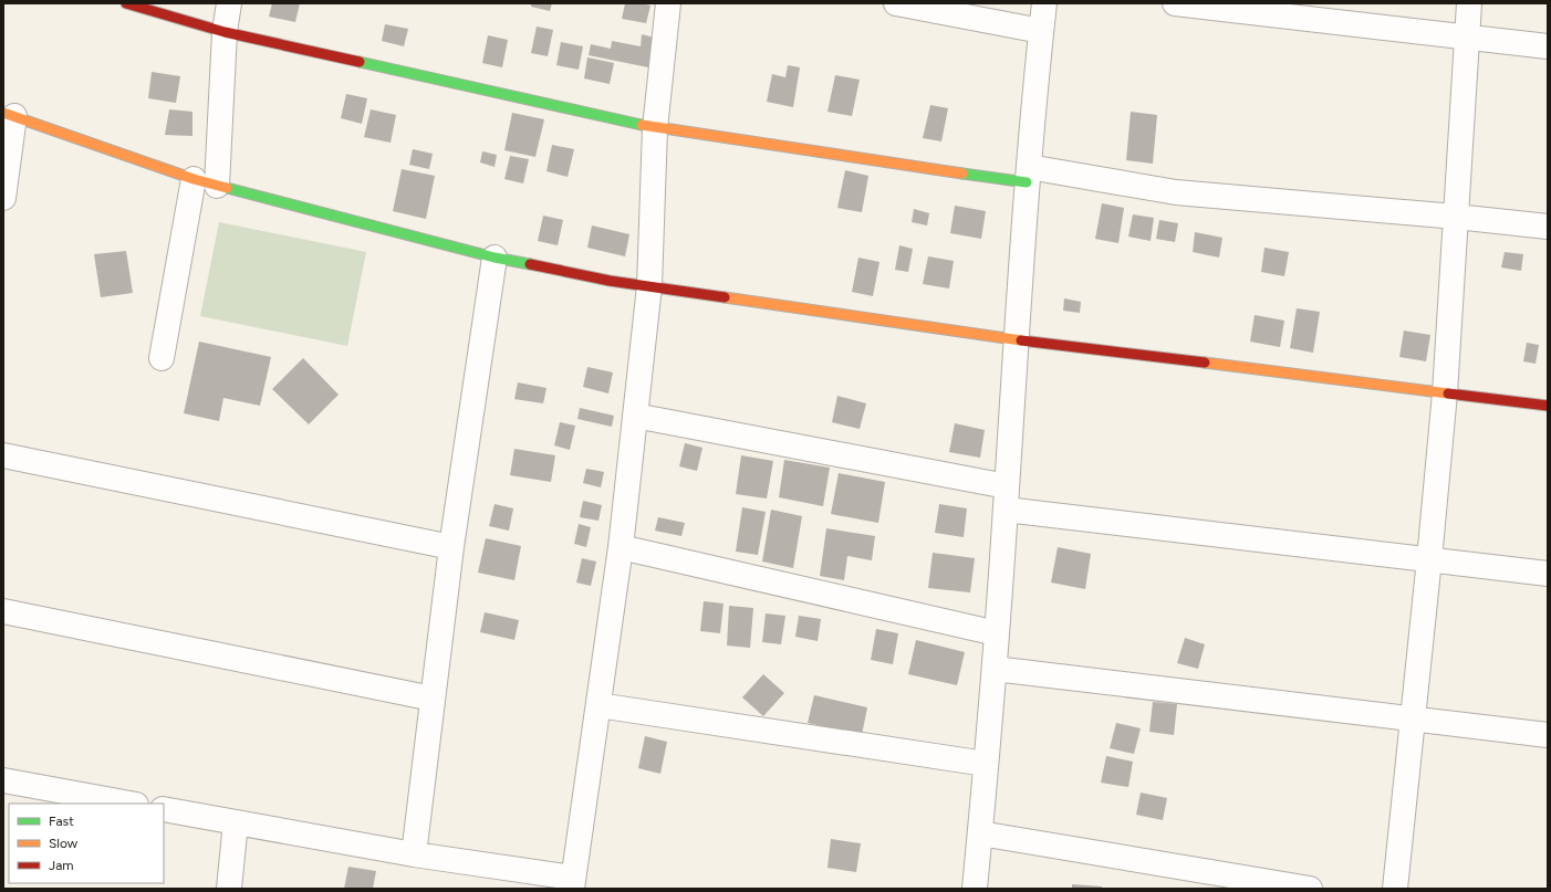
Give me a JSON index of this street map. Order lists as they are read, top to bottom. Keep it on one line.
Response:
{"legend":["Fast","Slow","Jam"]}
